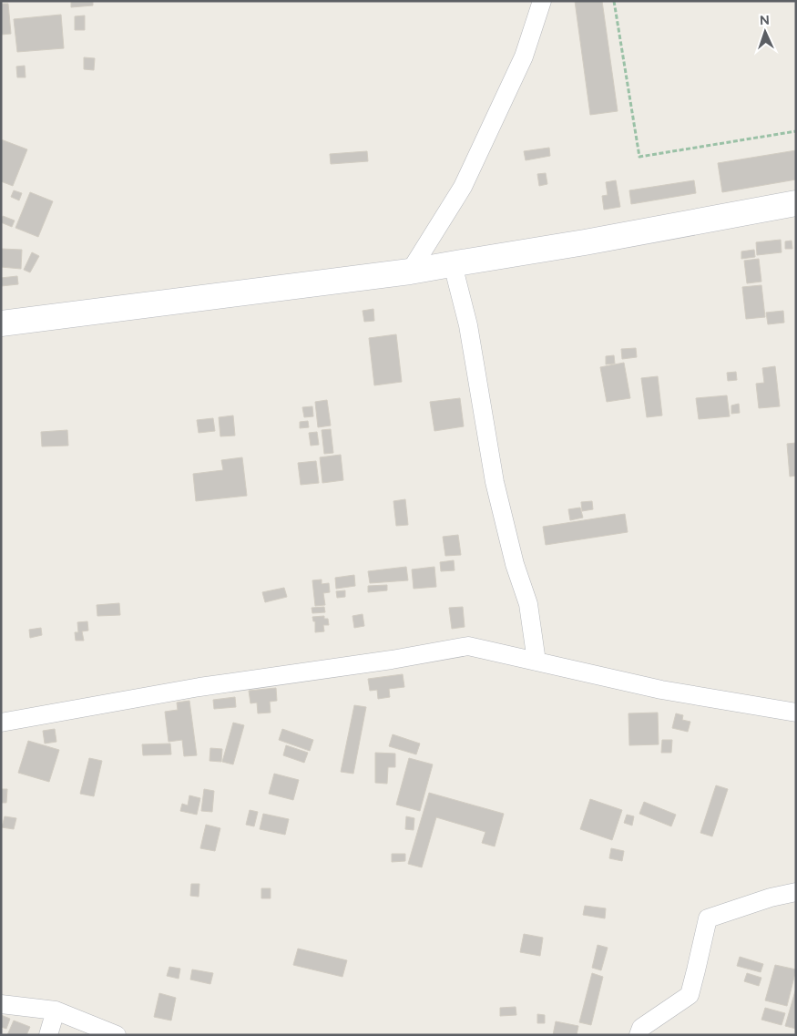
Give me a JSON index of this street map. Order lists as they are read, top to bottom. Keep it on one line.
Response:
{"north":"top"}
